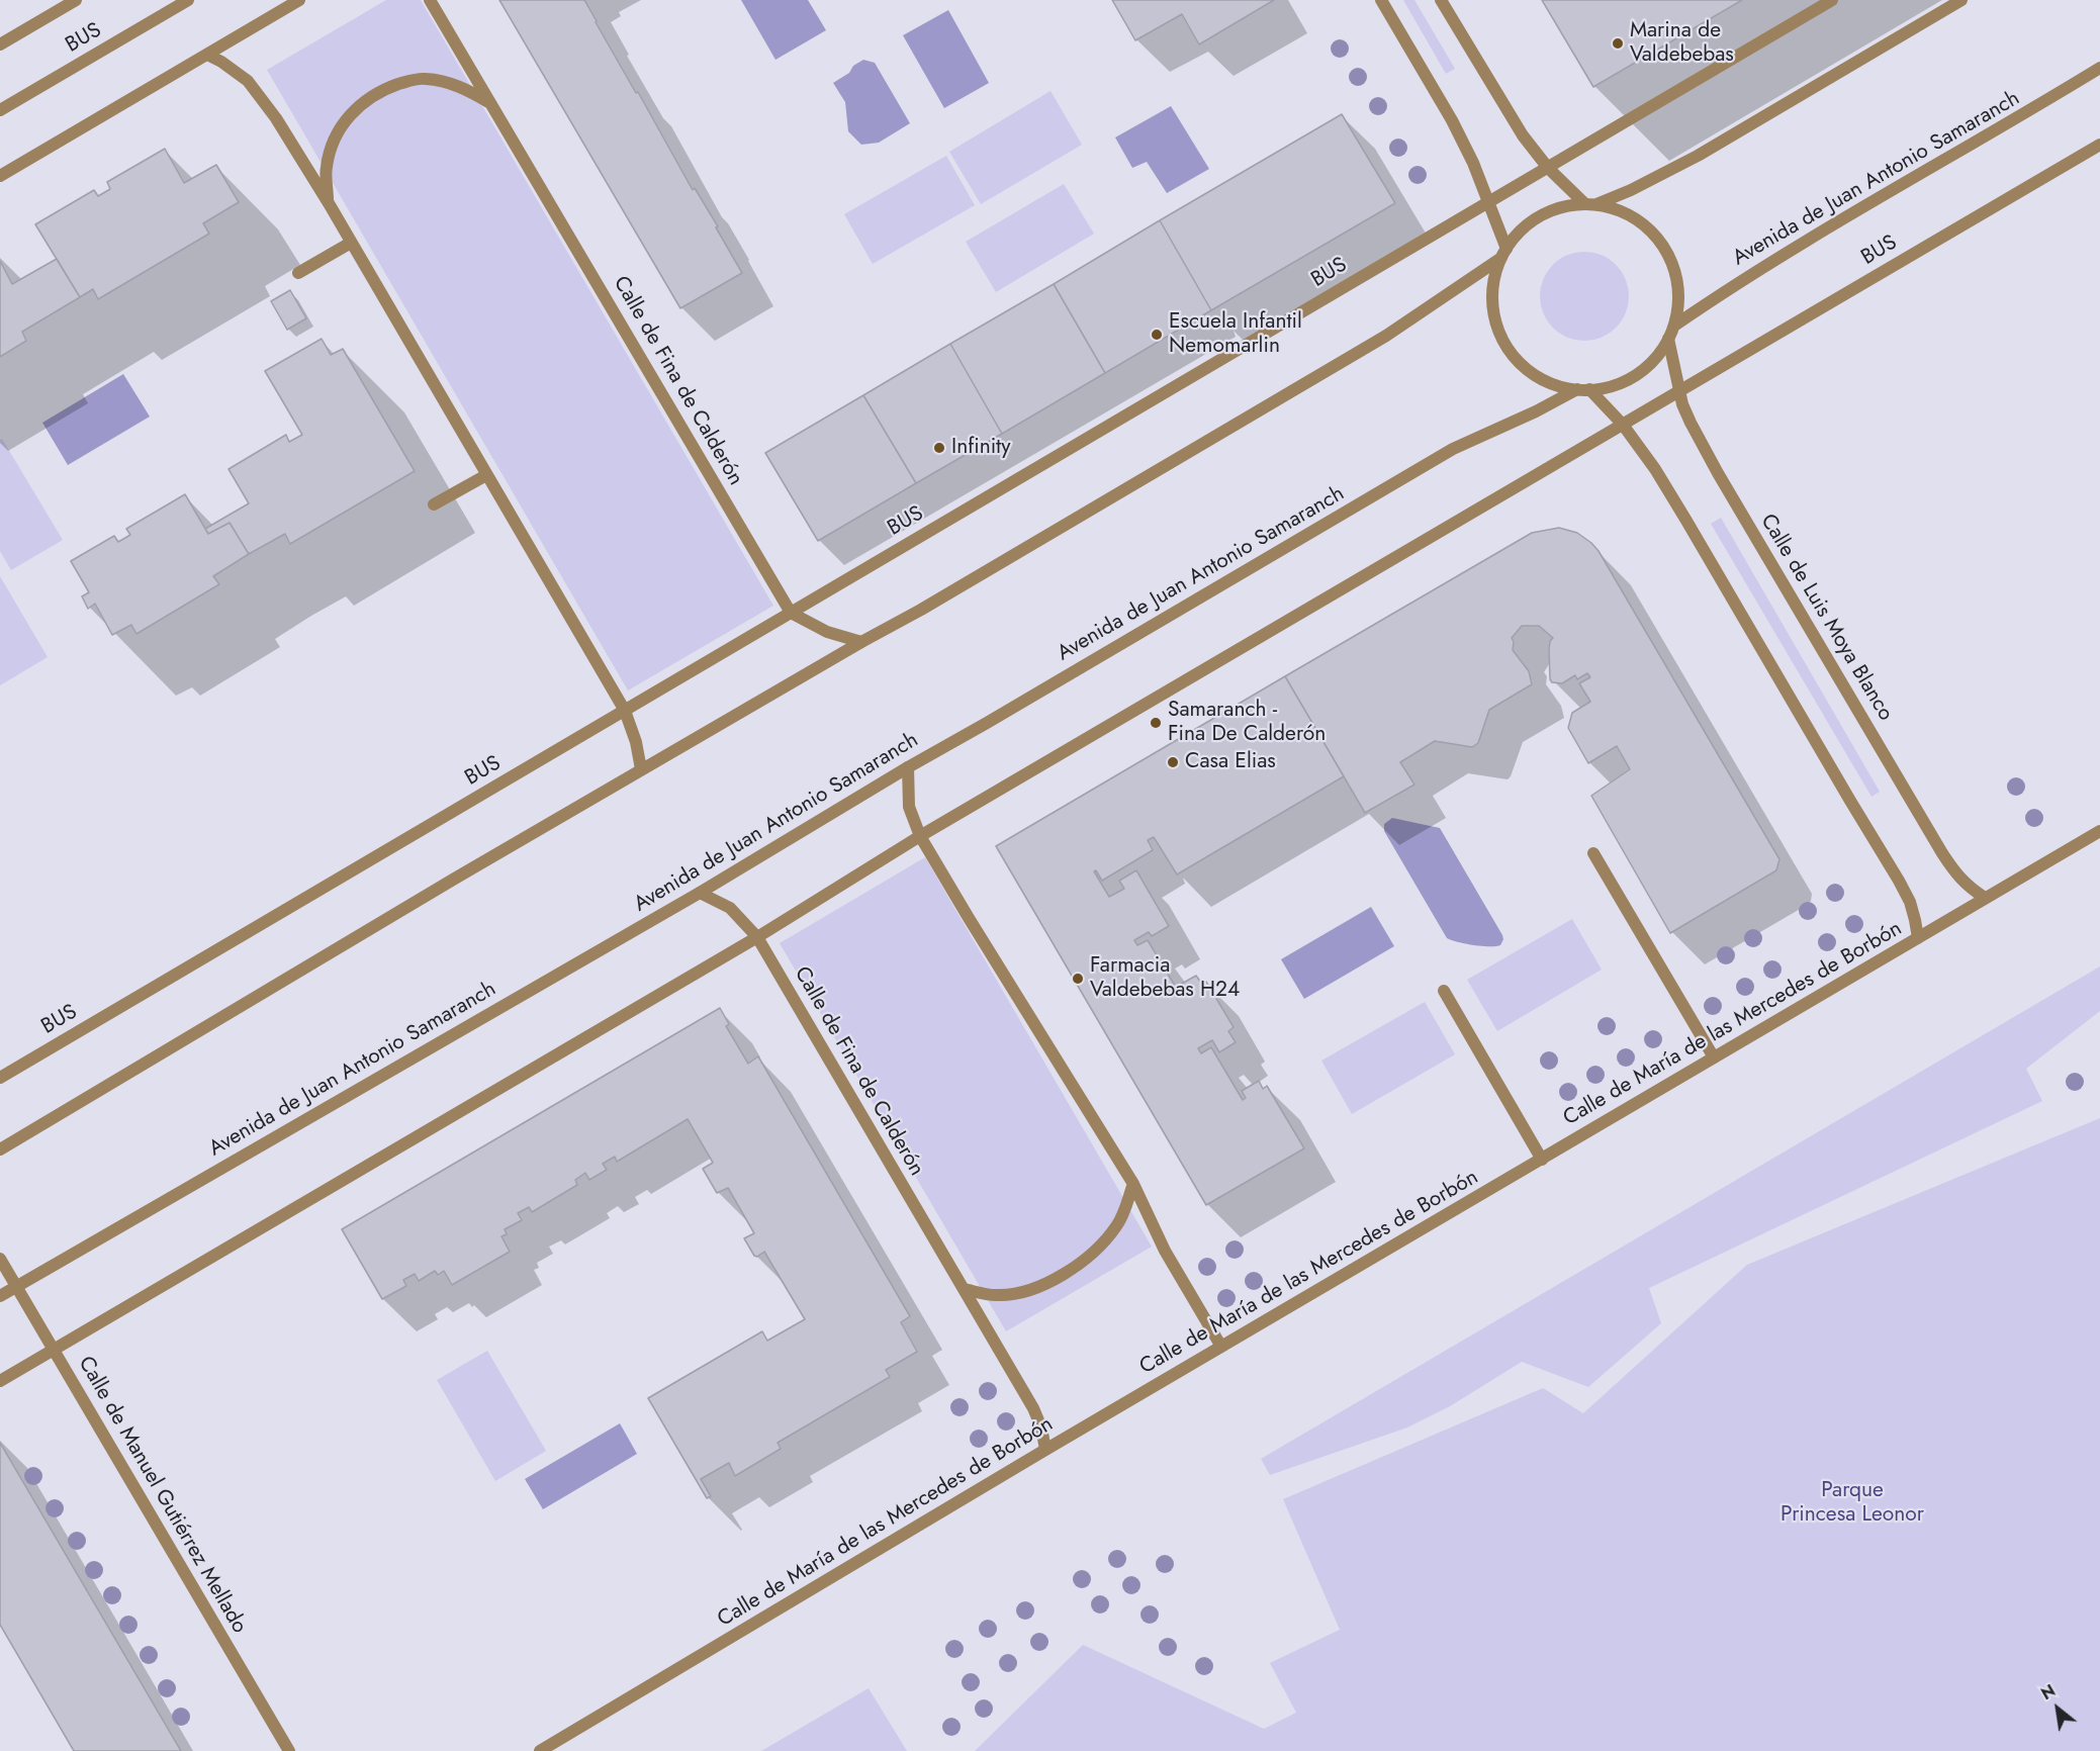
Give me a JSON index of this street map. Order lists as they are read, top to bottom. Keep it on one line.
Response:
{"streets":{"street":["BUS","Avenida de Juan Antonio Samaranch","Calle de Fina de Calderón","Calle de Luis Moya Blanco","Calle de María de las Mercedes de Borbón","Calle de Manuel Gutiérrez Mellado"]},"crossings":[["BUS","Calle de Fina de Calderón"],["BUS","Calle de Luis Moya Blanco"],["Avenida de Juan Antonio Samaranch","Calle de Fina de Calderón"],["Avenida de Juan Antonio Samaranch","Calle de Luis Moya Blanco"],["Avenida de Juan Antonio Samaranch","Calle de Manuel Gutiérrez Mellado"],["Calle de Fina de Calderón","Calle de María de las Mercedes de Borbón"],["Calle de Luis Moya Blanco","Calle de María de las Mercedes de Borbón"]],"parks":["Parque Princesa Leonor"],"places":["Marina de Valdebebas","Escuela Infantil Nemomarlin","Infinity","Samaranch - Fina De Calderón","Casa Elias","Farmacia Valdebebas H24"],"north":"top left"}
